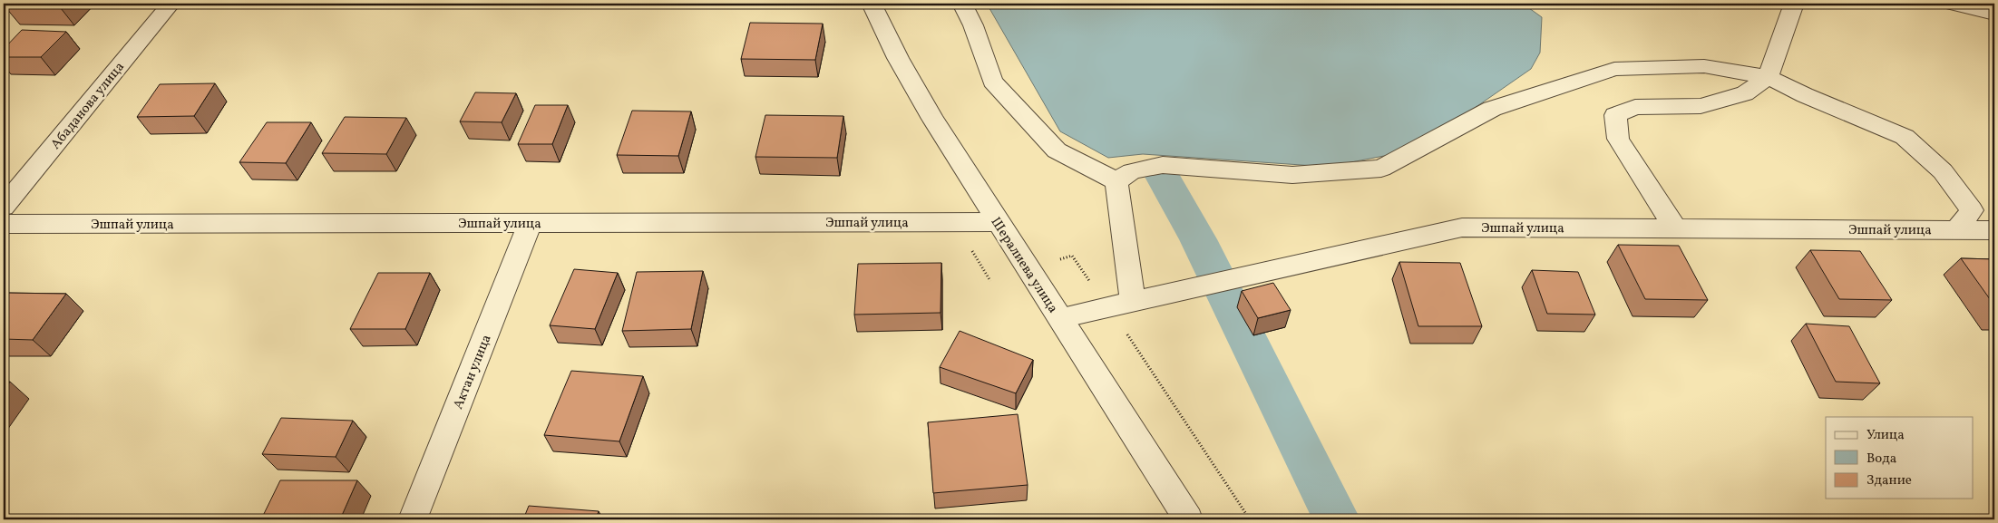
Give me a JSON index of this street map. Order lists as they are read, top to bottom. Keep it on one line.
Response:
{"streets":{"street":["Абаданова улица","Эшпай улица","Шералиева улица","Актан улица"]},"crossings":[["Эшпай улица","Шералиева улица"],["Эшпай улица","Актан улица"]],"legend":["Улица","Вода","Здание"]}
